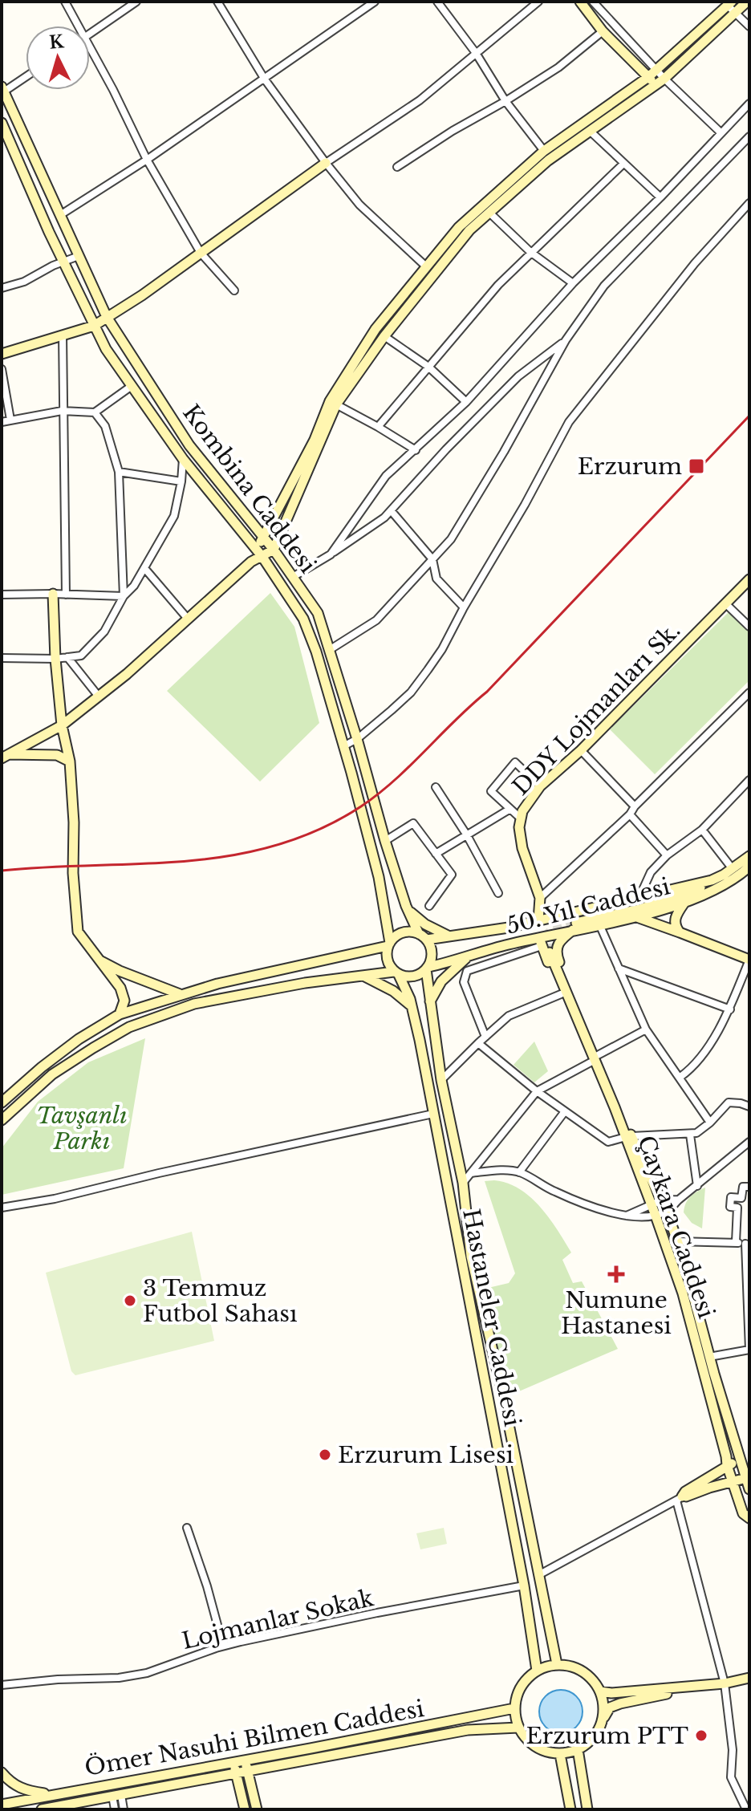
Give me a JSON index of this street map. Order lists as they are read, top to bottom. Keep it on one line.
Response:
{"streets":{"main road":["Kombina Caddesi","DDY Lojmanları Sk.","50. Yıl Caddesi","Çaykara Caddesi","Hastaneler Caddesi","Ömer Nasuhi Bilmen Caddesi"],"street":["Lojmanlar Sokak"]},"crossings":[["Kombina Caddesi","50. Yıl Caddesi"],["Kombina Caddesi","Hastaneler Caddesi"],["DDY Lojmanları Sk.","50. Yıl Caddesi"],["50. Yıl Caddesi","Çaykara Caddesi"],["50. Yıl Caddesi","Hastaneler Caddesi"],["Hastaneler Caddesi","Lojmanlar Sokak"],["Hastaneler Caddesi","Ömer Nasuhi Bilmen Caddesi"]],"parks":["Tavşanlı Parkı"],"places":{"transit":["Erzurum"],"health":["Numune Hastanesi"],"other":["3 Temmuz Futbol Sahası","Erzurum Lisesi","Erzurum PTT"]},"north":"top"}
